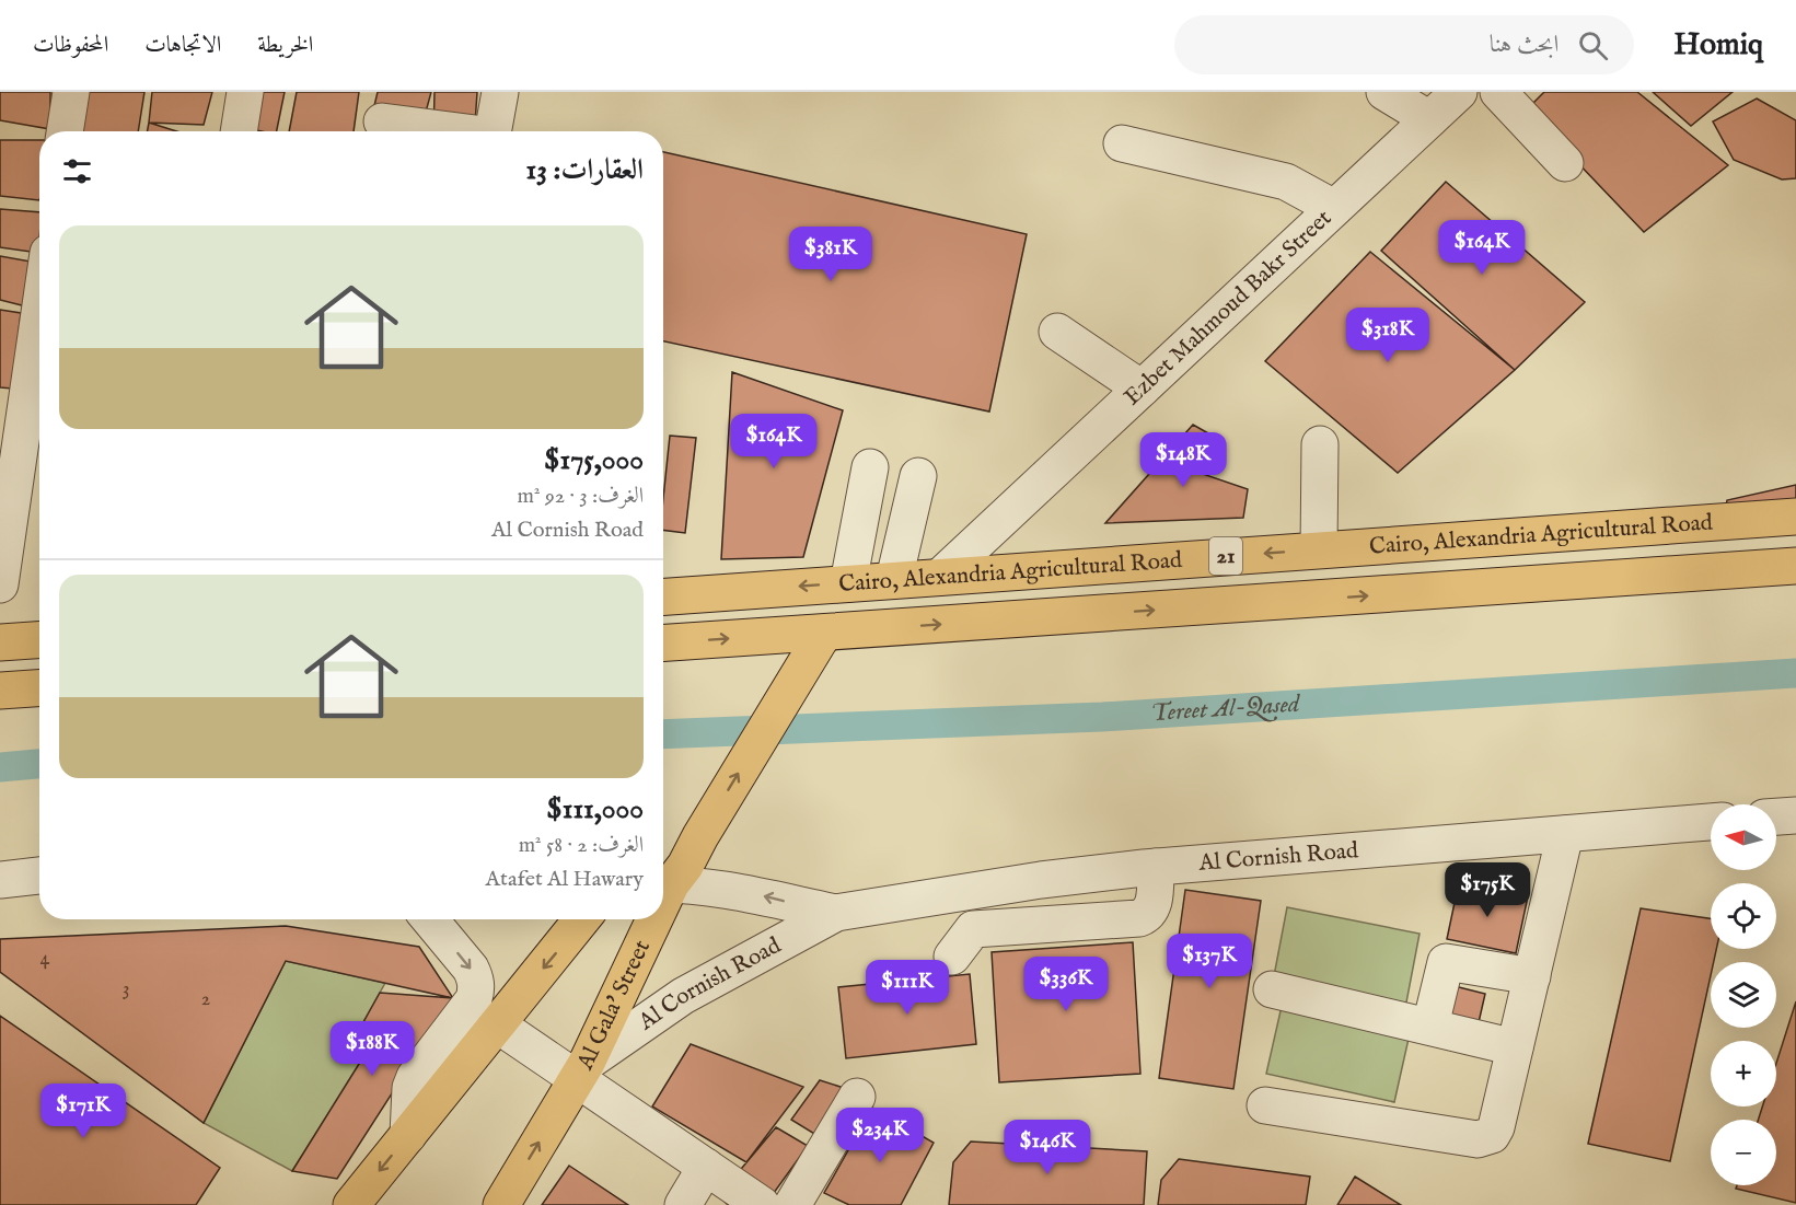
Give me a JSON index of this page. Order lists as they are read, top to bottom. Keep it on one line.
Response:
{"streets":{"main road":["Cairo, Alexandria Agricultural Road","21","Al Gala' Street"],"street":["Ezbet Mahmoud Bakr Street","Al Cornish Road"]},"crossings":[["Ezbet Mahmoud Bakr Street","Cairo, Alexandria Agricultural Road"],["21","Al Gala' Street"],["Al Cornish Road","Al Gala' Street"]],"water":["Tereet Al-Qased"],"house_numbers":["4","3","2"],"north":"left","page":{"header":"Homiq","search":"ابحث هنا","nav":["الخريطة","الاتجاهات","المحفوظات"],"heading":"العقارات: 13","list":[{"name":"$175,000","note":"الغرف: 3 · 92 m² · Al Cornish Road"},{"name":"$111,000","note":"الغرف: 2 · 58 m² · Atafet Al Hawary"}],"price":["$164K","$381K","$318K","$164K","$148K","$175K","$137K","$336K","$111K","$188K","$171K","$234K","$146K"],"map_buttons":["+","−"]}}
